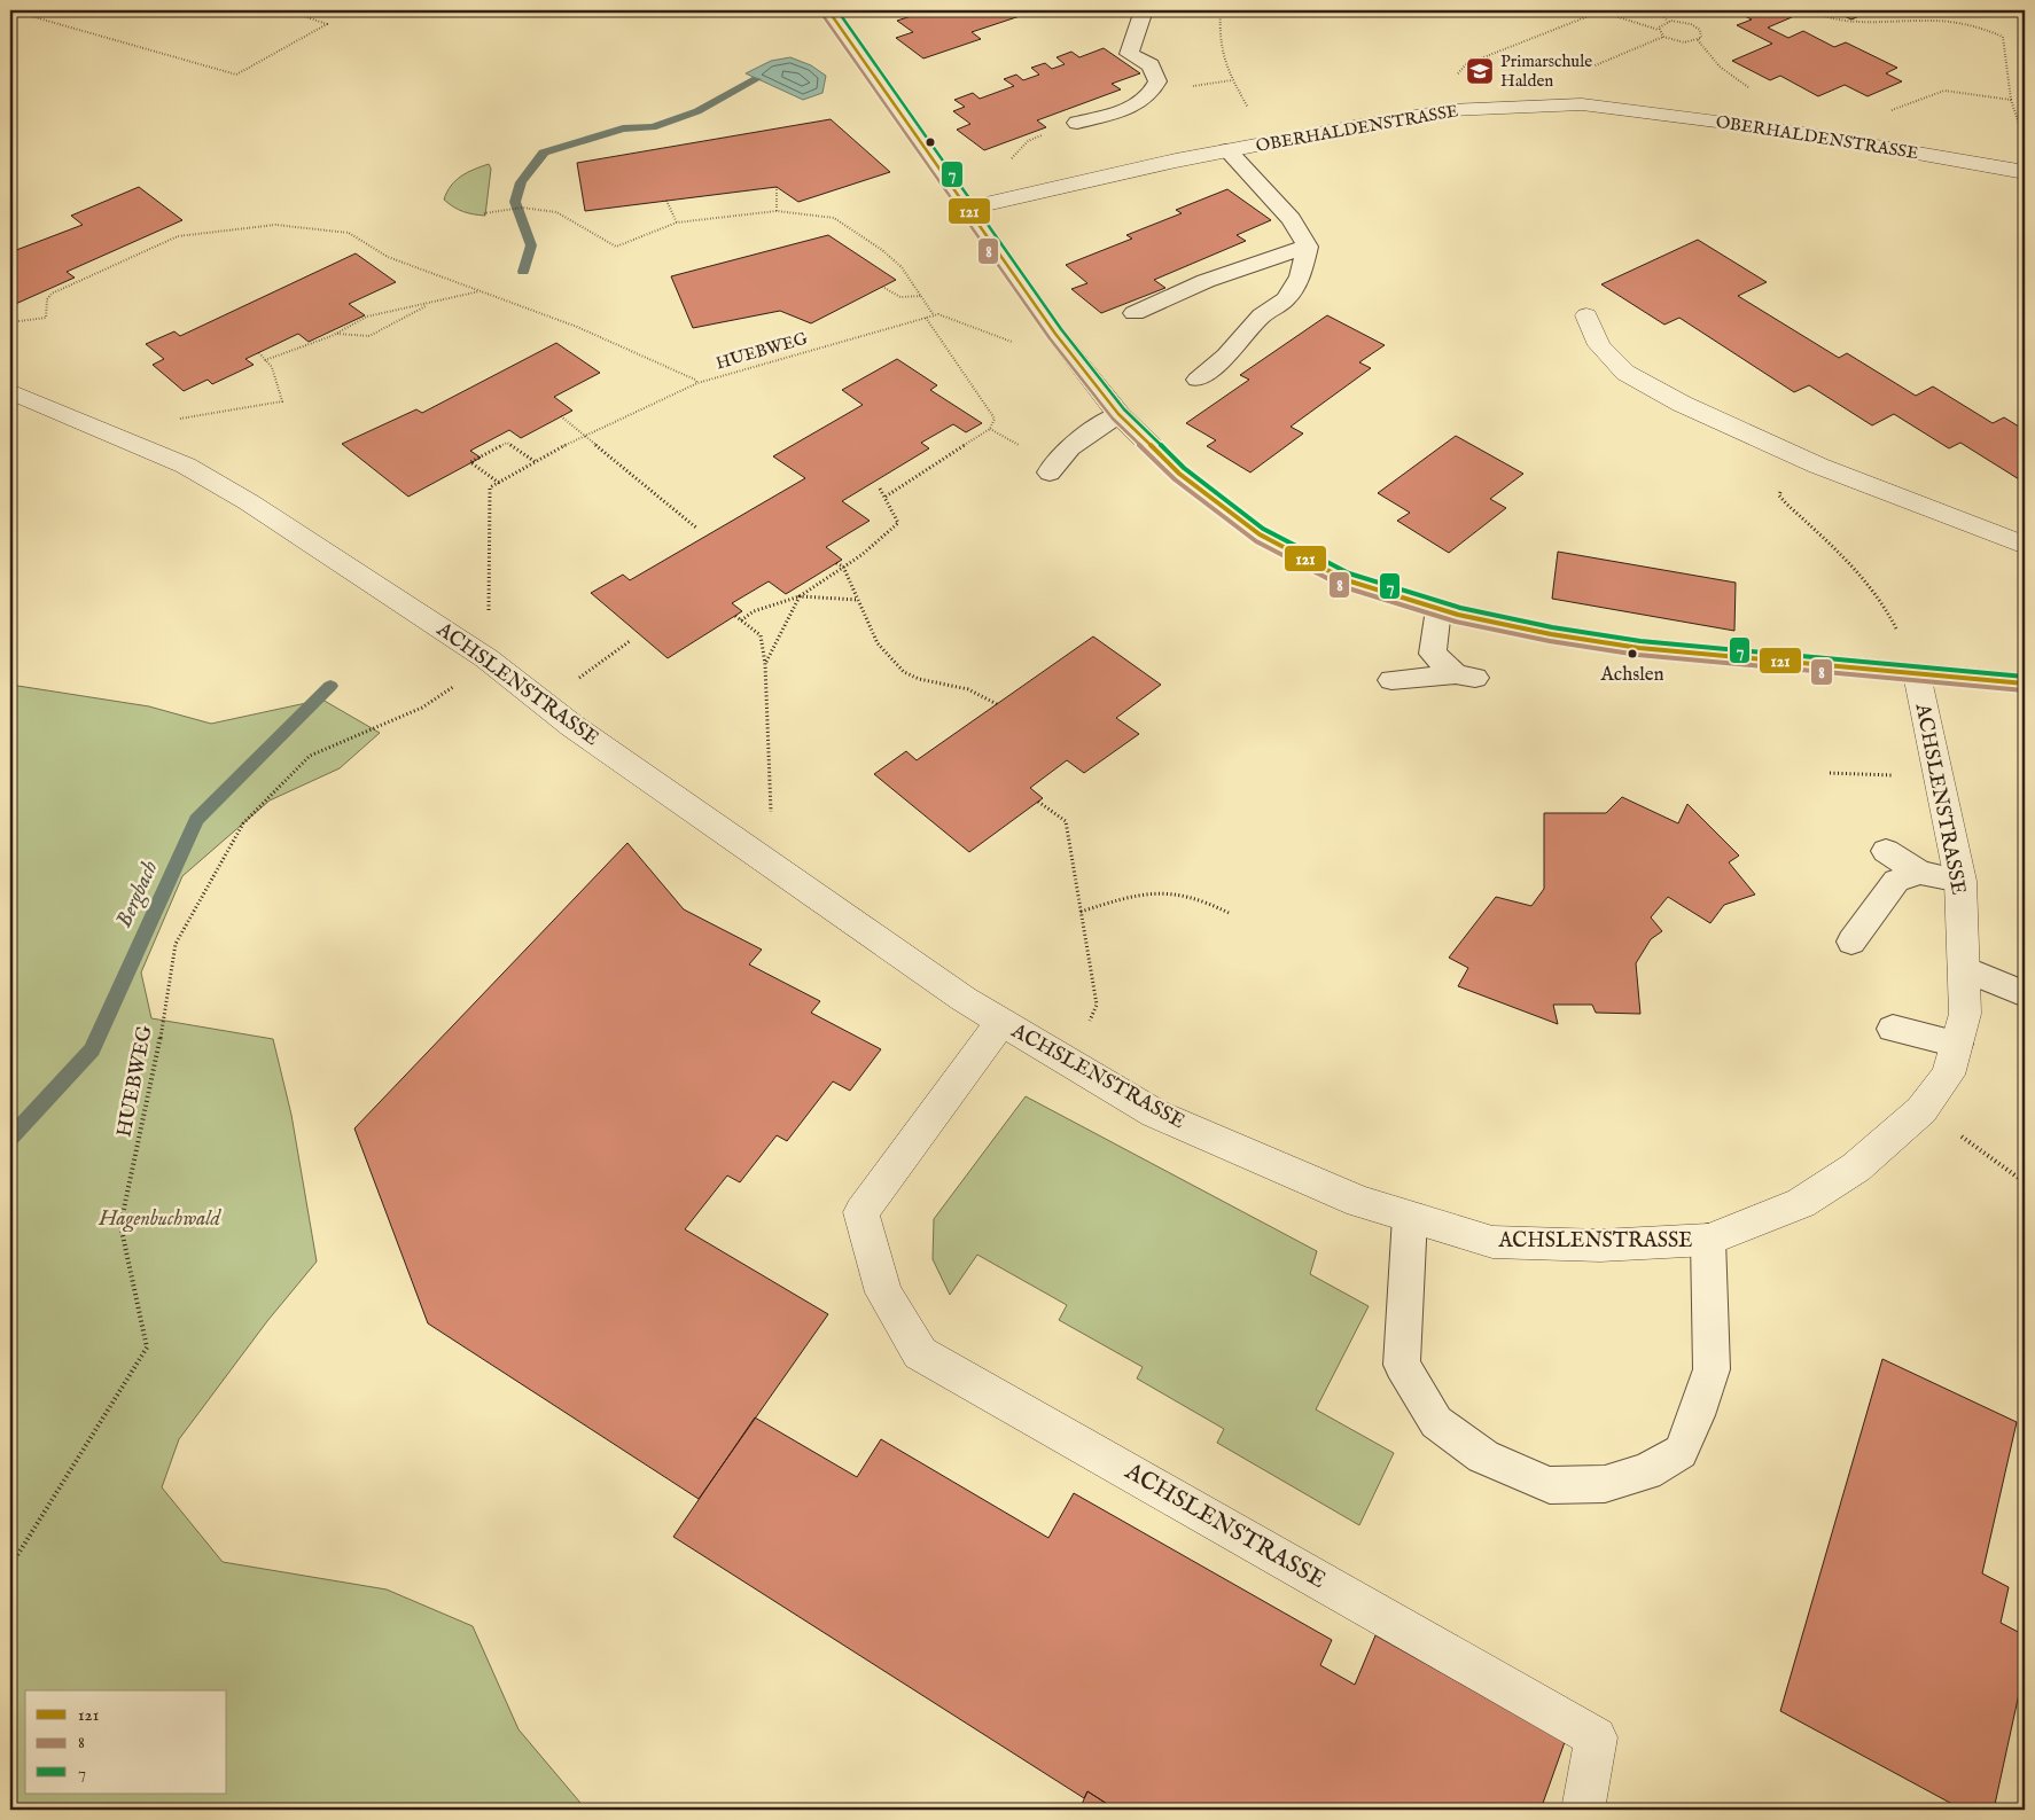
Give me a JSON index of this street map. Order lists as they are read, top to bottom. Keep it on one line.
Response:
{"streets":{"street":["OBERHALDENSTRASSE","ACHSLENSTRASSE"],"path":["HUEBWEG"]},"water":["Bergbach"],"parks":["Hagenbuchwald"],"places":{"school or university":["Primarschule Halden"],"other":["Achslen"]},"lines":["transit line 121","transit line 7","transit line 8"],"legend":["121","8","7"]}
